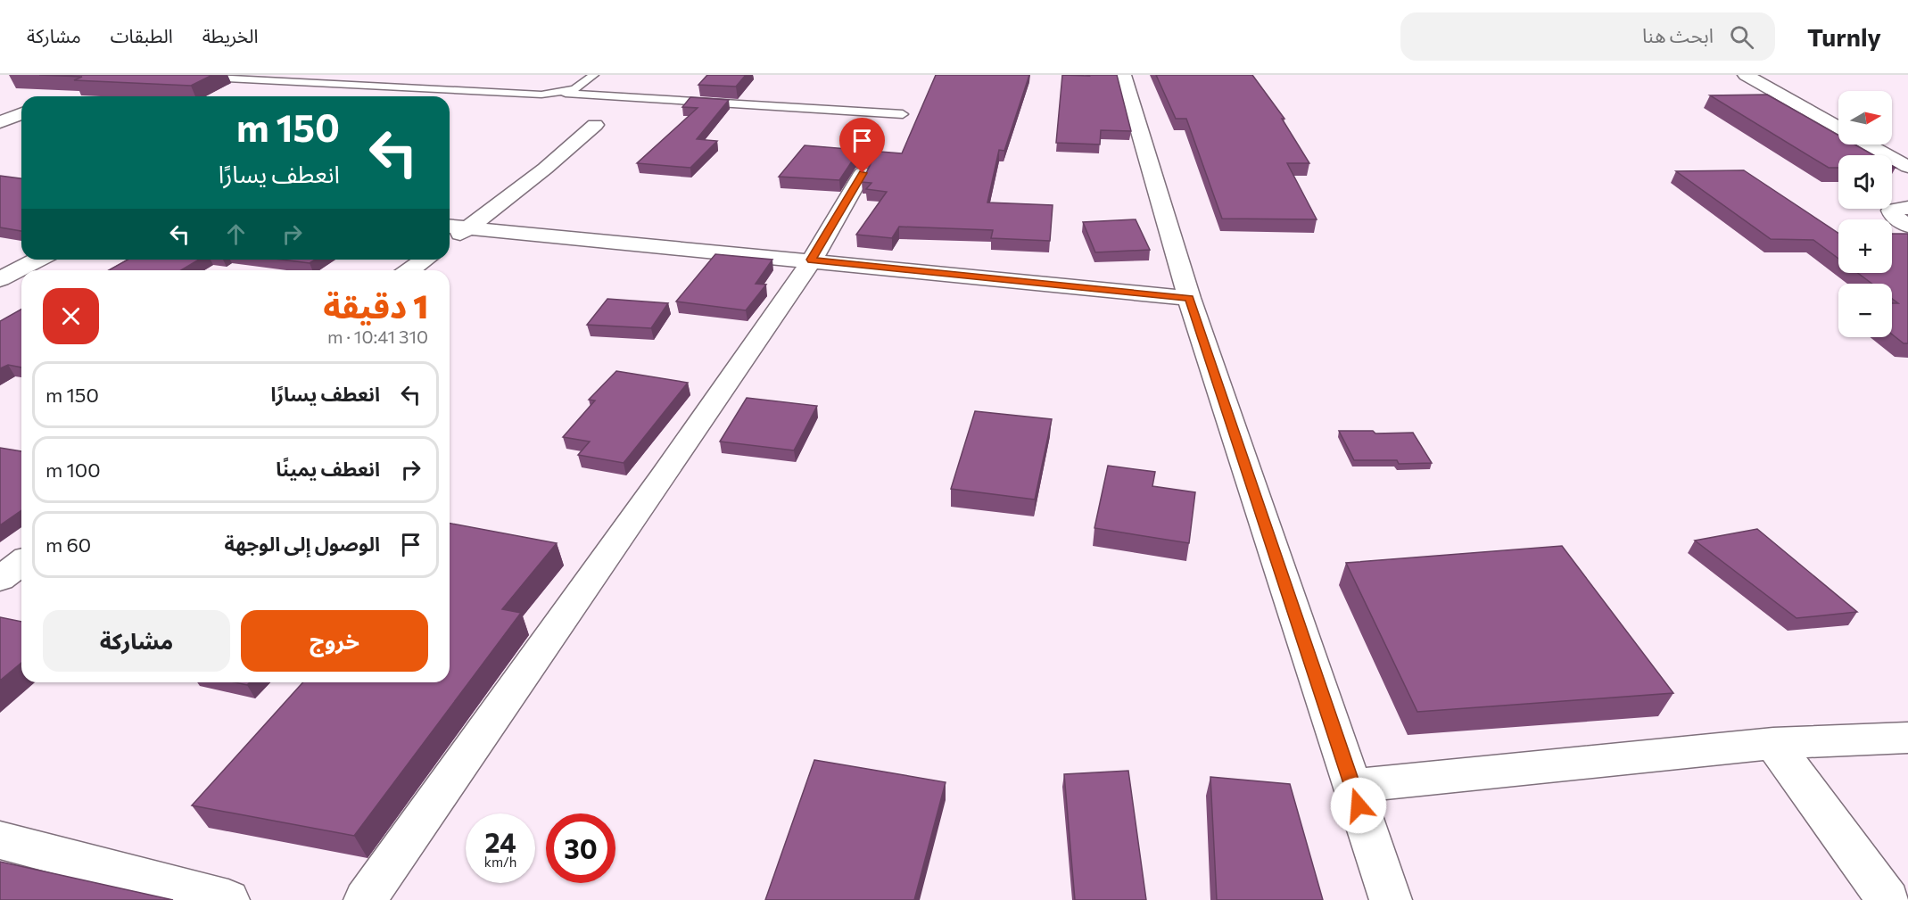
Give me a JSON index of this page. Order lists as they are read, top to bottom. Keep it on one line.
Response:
{"north":"right","page":{"header":"Turnly","search":"ابحث هنا","nav":["الخريطة","الطبقات","مشاركة"],"map_buttons":["+","−"],"turn":["150 m","انعطف يسارًا"],"heading":["1 دقيقة","310 m · 10:41"],"list":[{"name":"انعطف يسارًا","value":"150 m"},{"name":"انعطف يمينًا","value":"100 m"},{"name":"الوصول إلى الوجهة","value":"60 m"}],"buttons":["خروج","مشاركة"],"speed":"24 km/h","limit":"30"}}
